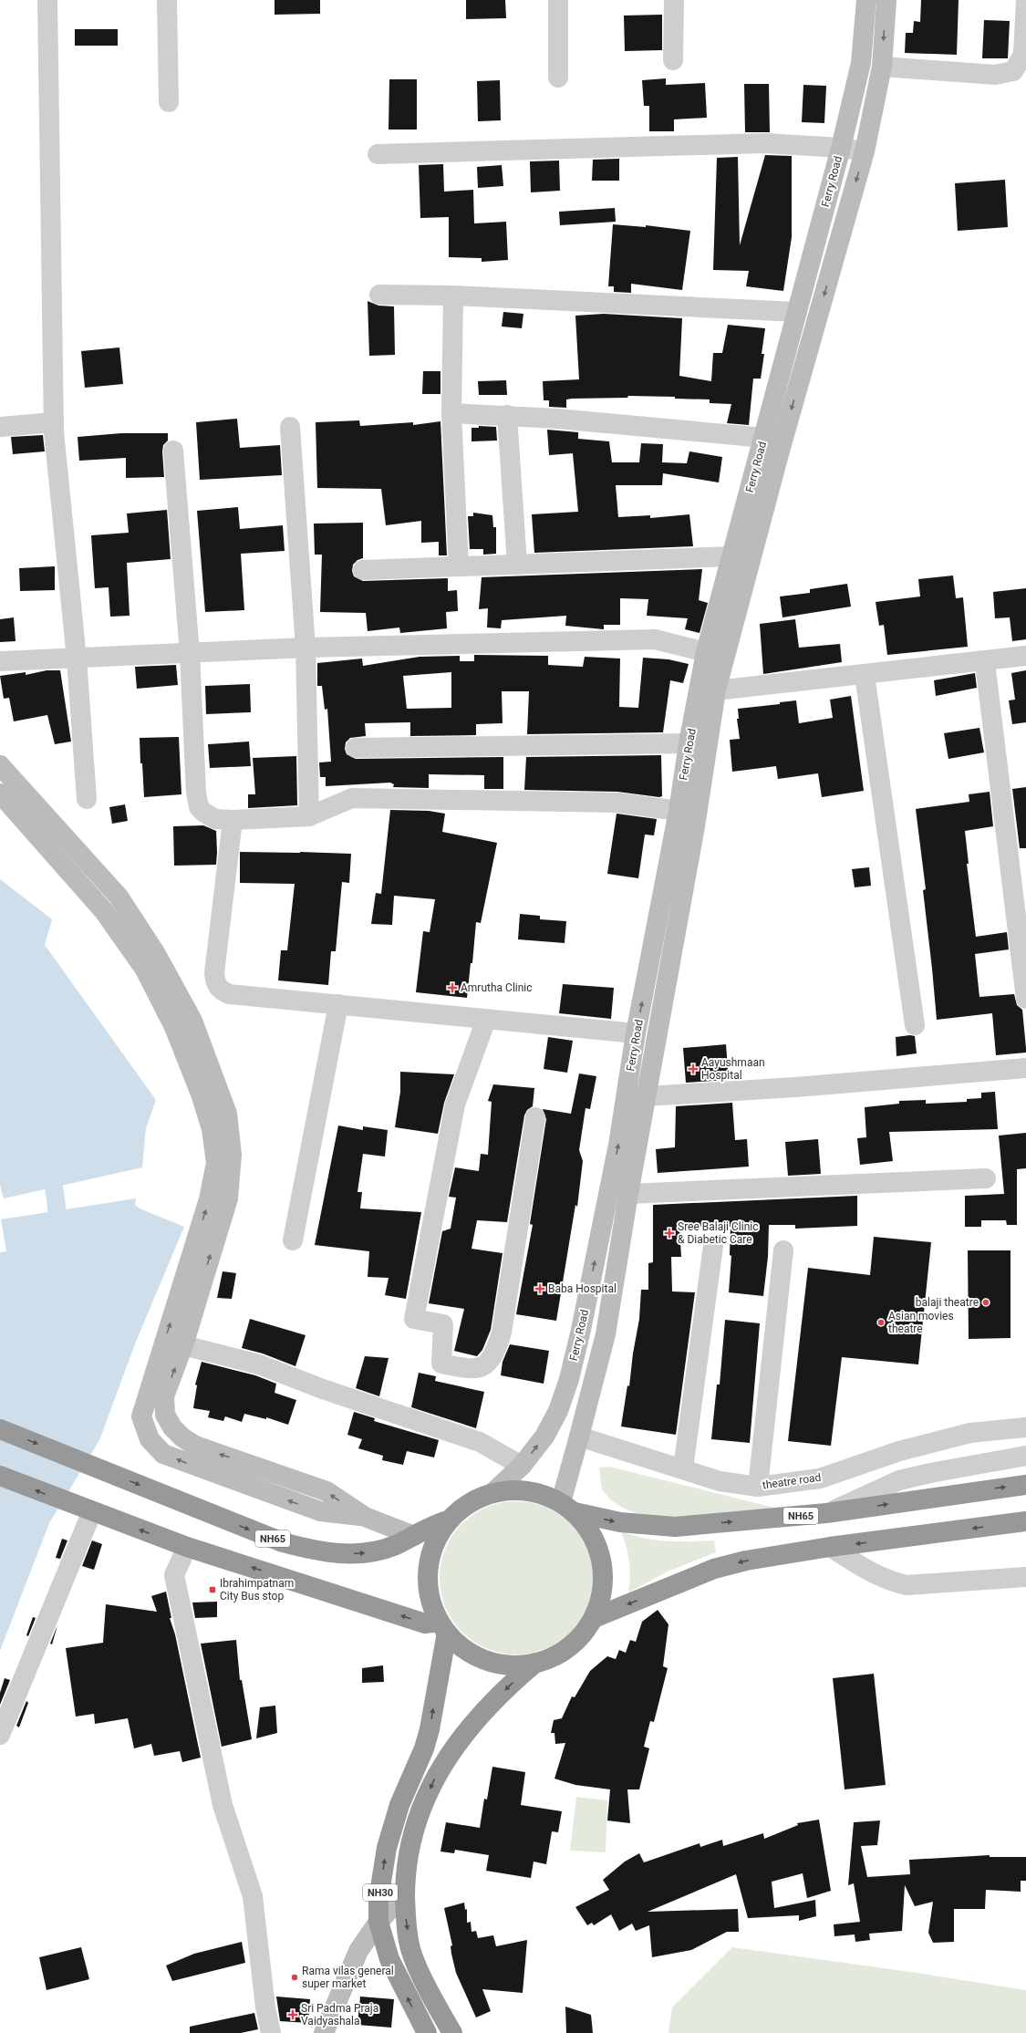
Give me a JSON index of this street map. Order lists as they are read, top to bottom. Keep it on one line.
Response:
{"streets":{"highway":["NH65","NH30"],"street":["Ferry Road","theatre road"]},"crossings":[["Ferry Road","theatre road"],["Ferry Road","NH65"],["NH65","NH30"]],"places":{"health":["Amrutha Clinic","Aayushmaan Hospital","Sree Balaji Clinic & Diabetic Care","Baba Hospital","Sri Padma Praja Vaidyashala"],"other":["balaji theatre","Asian movies theatre","Rama vilas general super market"],"transit":["Ibrahimpatnam City Bus stop"]}}
